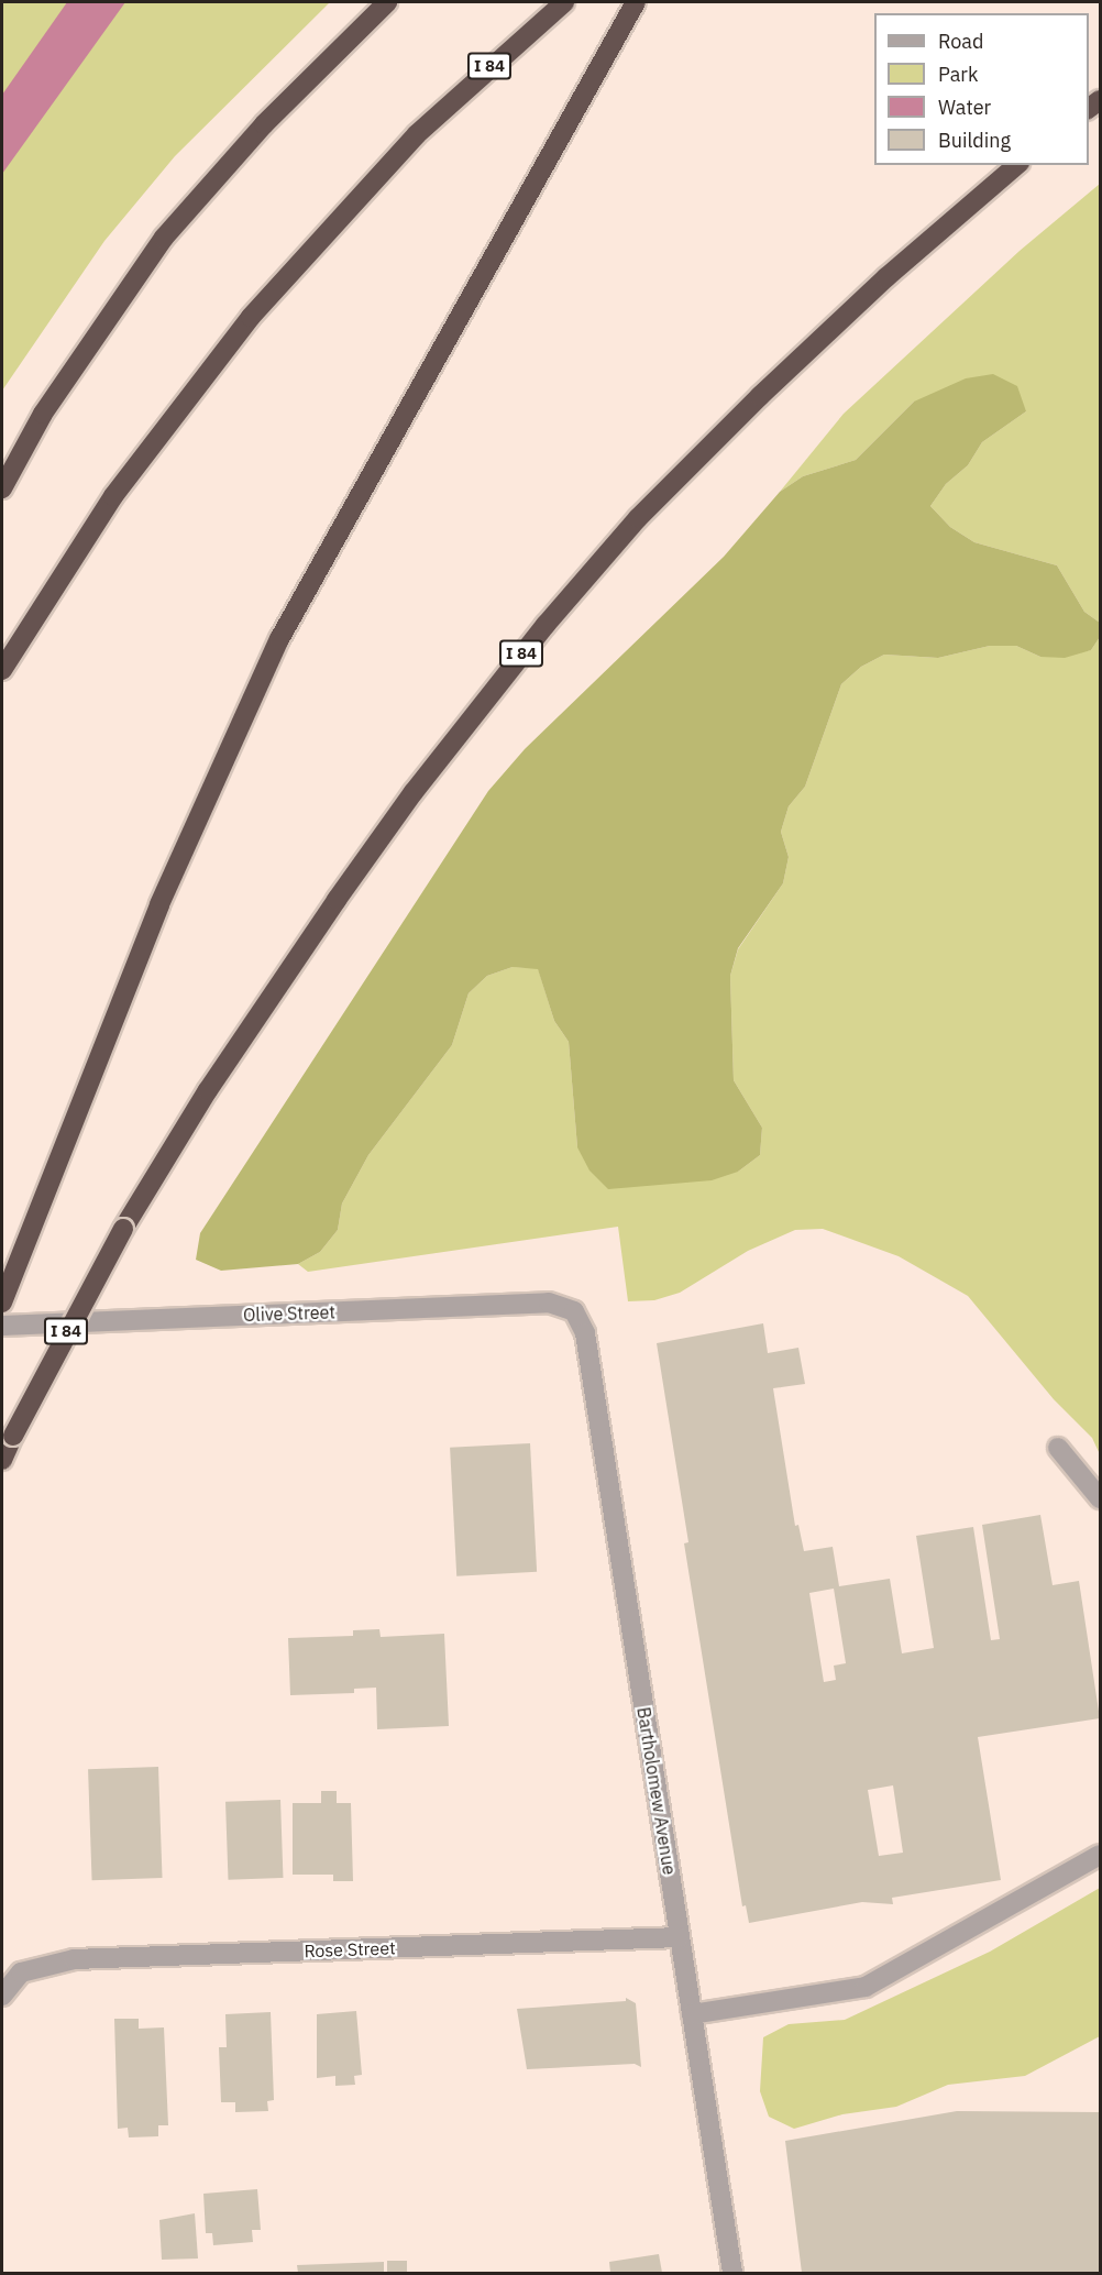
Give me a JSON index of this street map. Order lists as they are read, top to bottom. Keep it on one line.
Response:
{"streets":{"highway":["I 84"],"street":["Olive Street","Bartholomew Avenue","Rose Street"]},"crossings":[["Olive Street","Bartholomew Avenue"],["Bartholomew Avenue","Rose Street"]],"legend":["Road","Park","Water","Building"]}
